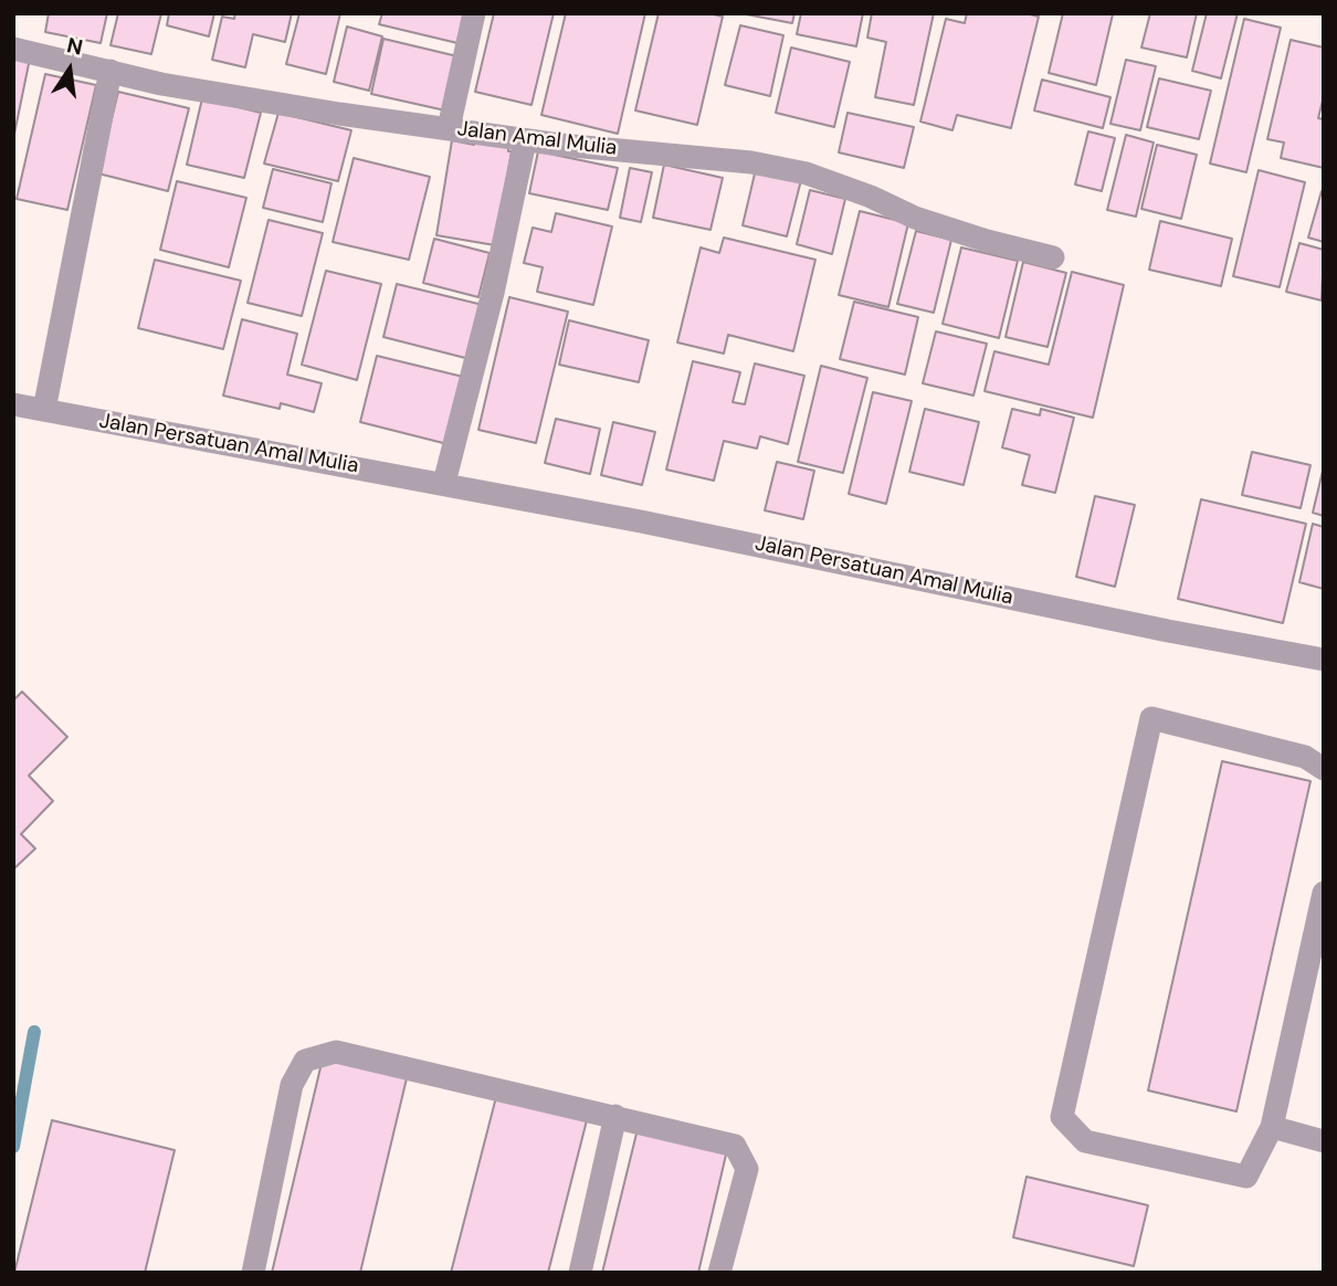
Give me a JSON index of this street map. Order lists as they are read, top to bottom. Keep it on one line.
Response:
{"streets":{"street":["Jalan Amal Mulia","Jalan Persatuan Amal Mulia"]},"north":"top"}
